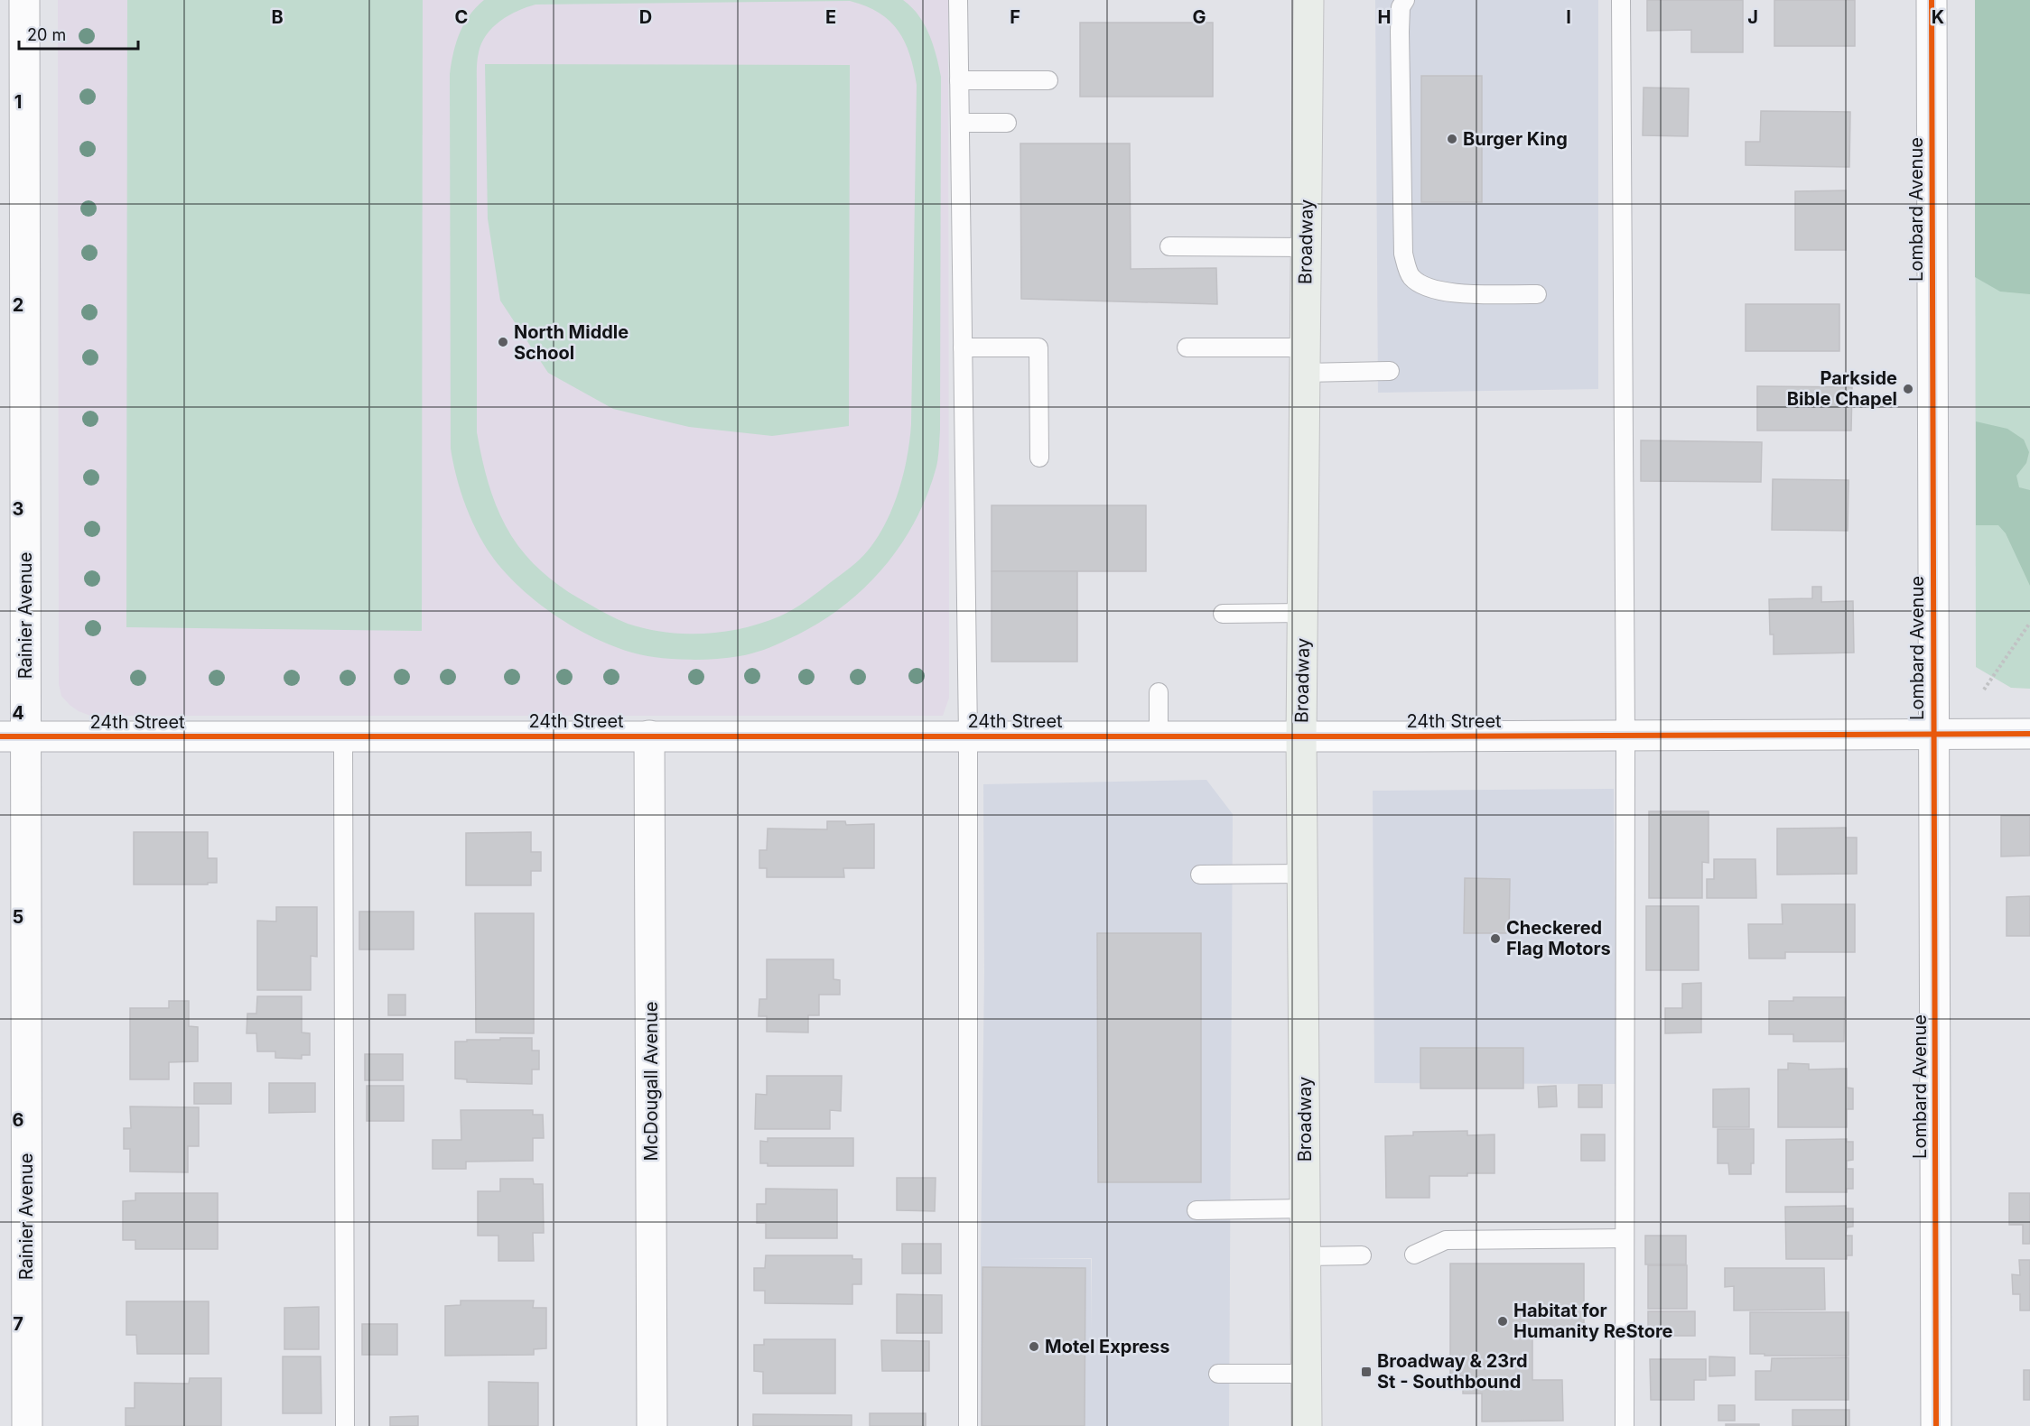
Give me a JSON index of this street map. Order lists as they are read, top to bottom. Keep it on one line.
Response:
{"streets":{"main road":["Broadway"],"street":["Lombard Avenue","Rainier Avenue","24th Street","McDougall Avenue"]},"crossings":[["Lombard Avenue","24th Street"],["Broadway","24th Street"],["Rainier Avenue","24th Street"],["24th Street","McDougall Avenue"]],"places":{"other":["Burger King","North Middle School","Parkside Bible Chapel","Checkered Flag Motors","Habitat for Humanity ReStore","Motel Express"],"transit":["Broadway & 23rd St - Southbound"]},"scale_bar":"20 m","grid":{"columns":["B","C","D","E","F","G","H","I","J","K"],"rows":["1","2","3","4","5","6","7"]}}
